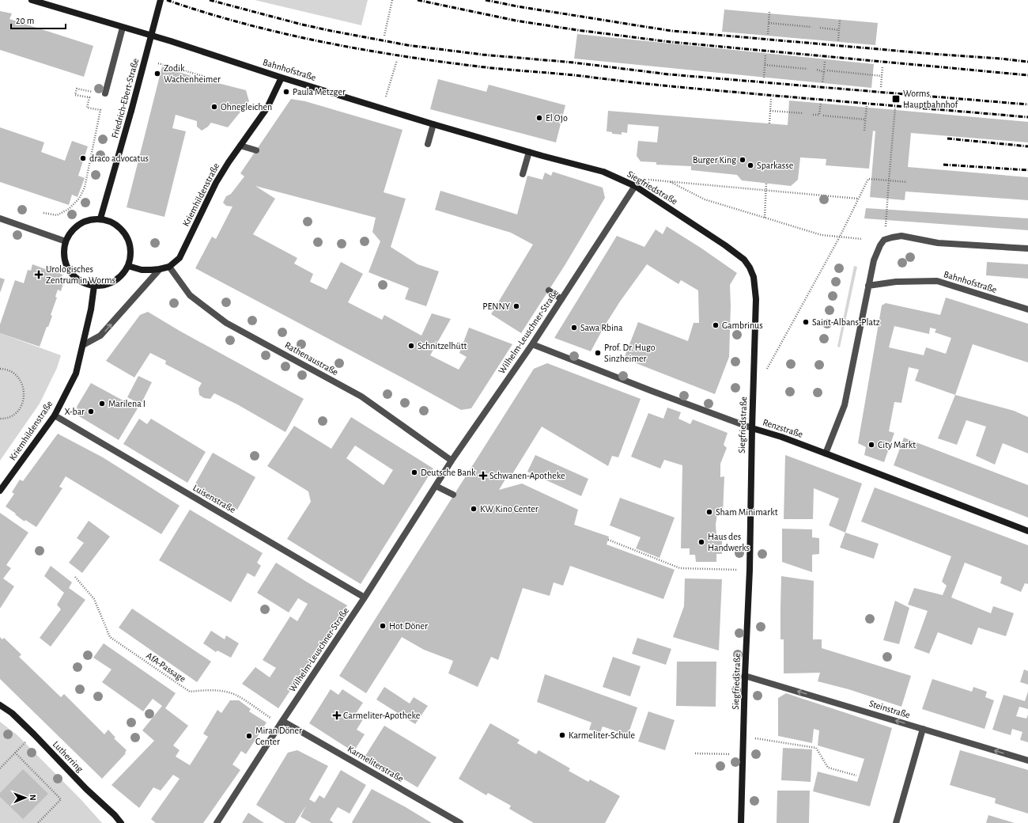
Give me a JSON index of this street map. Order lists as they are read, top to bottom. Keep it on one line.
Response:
{"streets":{"street":["Bahnhofstraße","Friedrich-Ebert-Straße","Siegfriedstraße","Kriemhildenstraße","Wilhelm-Leuschner-Straße","Rathenaustraße","Renzstraße","Luisenstraße","Steinstraße","Lutherring","Karmeliterstraße"],"path":["AfA-Passage"]},"crossings":[["Bahnhofstraße","Siegfriedstraße"],["Bahnhofstraße","Kriemhildenstraße"],["Friedrich-Ebert-Straße","Kriemhildenstraße"],["Siegfriedstraße","Wilhelm-Leuschner-Straße"],["Siegfriedstraße","Renzstraße"],["Siegfriedstraße","Steinstraße"],["Kriemhildenstraße","Rathenaustraße"],["Kriemhildenstraße","Luisenstraße"],["Wilhelm-Leuschner-Straße","Rathenaustraße"],["Wilhelm-Leuschner-Straße","Renzstraße"],["Wilhelm-Leuschner-Straße","Luisenstraße"],["Wilhelm-Leuschner-Straße","AfA-Passage"],["Wilhelm-Leuschner-Straße","Karmeliterstraße"],["AfA-Passage","Karmeliterstraße"]],"one_way":["Steinstraße"],"places":{"other":["Zodik Wachenheimer","Paula Metzger","Ohnegleichen","El Ojo","draco advocatus","Burger King","Sparkasse","PENNY","Saint-Albans-Platz","Gambrinus","Sawa Rbina","Schnitzelhütt","Prof. Dr. Hugo Sinzheimer","Marilena I","X-bar","City Markt","Deutsche Bank","KW Kino Center","Sham Minimarkt","Haus des Handwerks","Hot Döner","Karmeliter-Schule","Miran Döner Center"],"transit":["Worms Hauptbahnhof"],"health":["Urologisches Zentrum in Worms","Schwanen-Apotheke","Carmeliter-Apotheke"]},"scale_bar":"20 m","north":"right"}
